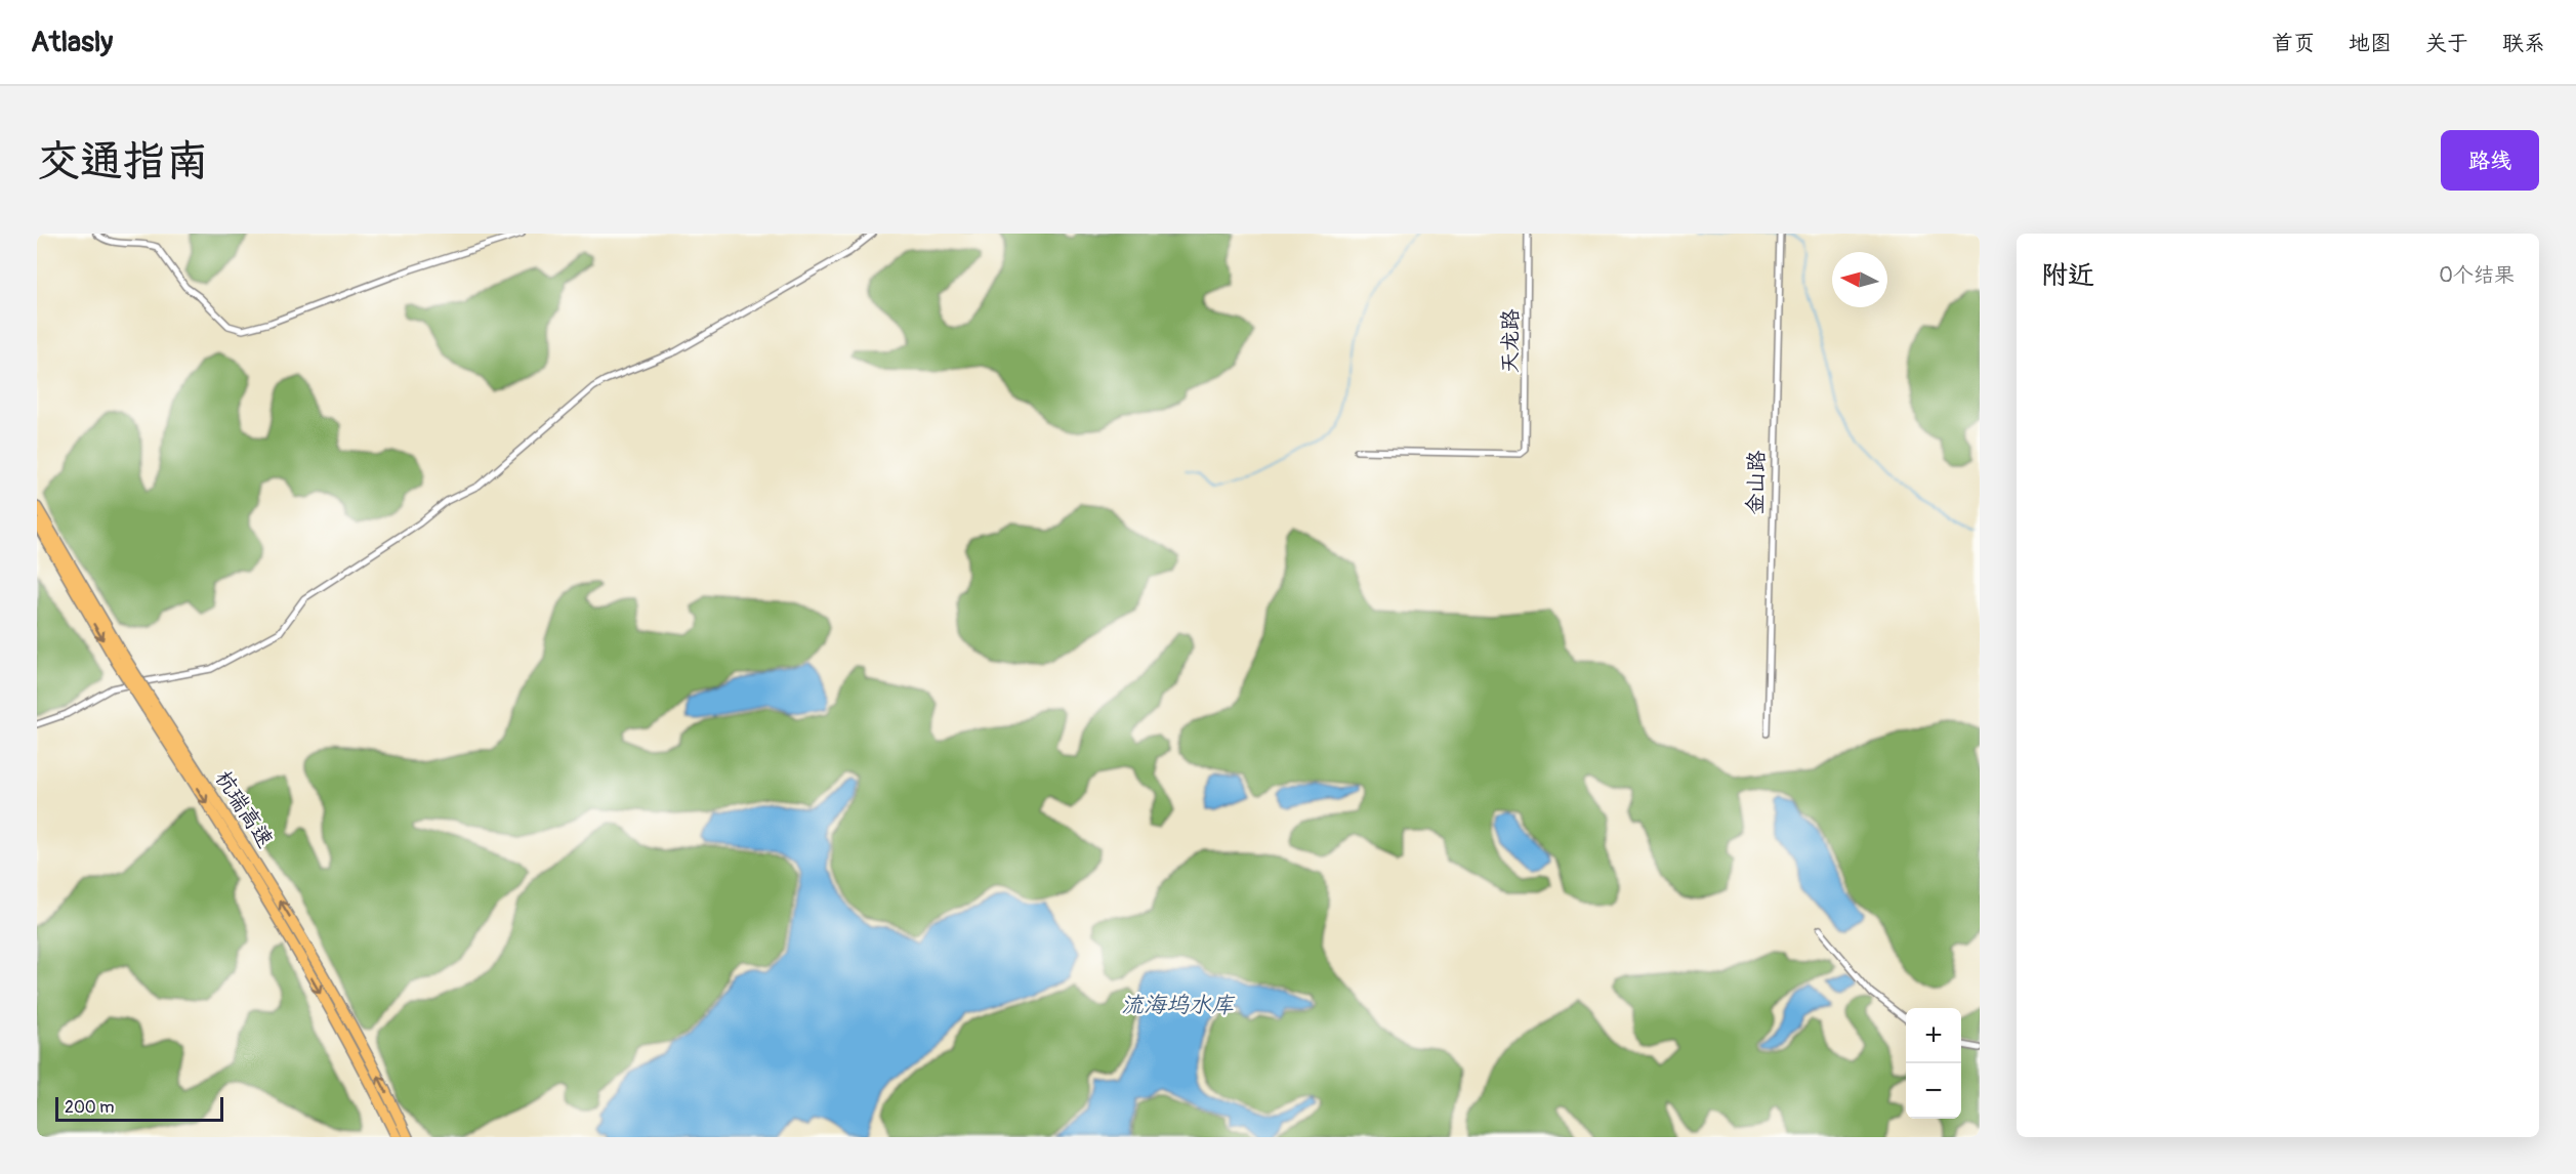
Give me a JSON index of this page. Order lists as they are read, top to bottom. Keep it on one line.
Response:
{"streets":{"highway":["杭瑞高速"],"street":["天龙路","金山路"]},"water":["流海坞水库"],"scale_bar":"200 m","north":"left","page":{"header":"Atlasly","nav":["首页","地图","关于","联系"],"buttons":"路线","title":"交通指南","heading":["附近","0个结果"],"map_buttons":["+","−"],"scale":"200 m"}}
